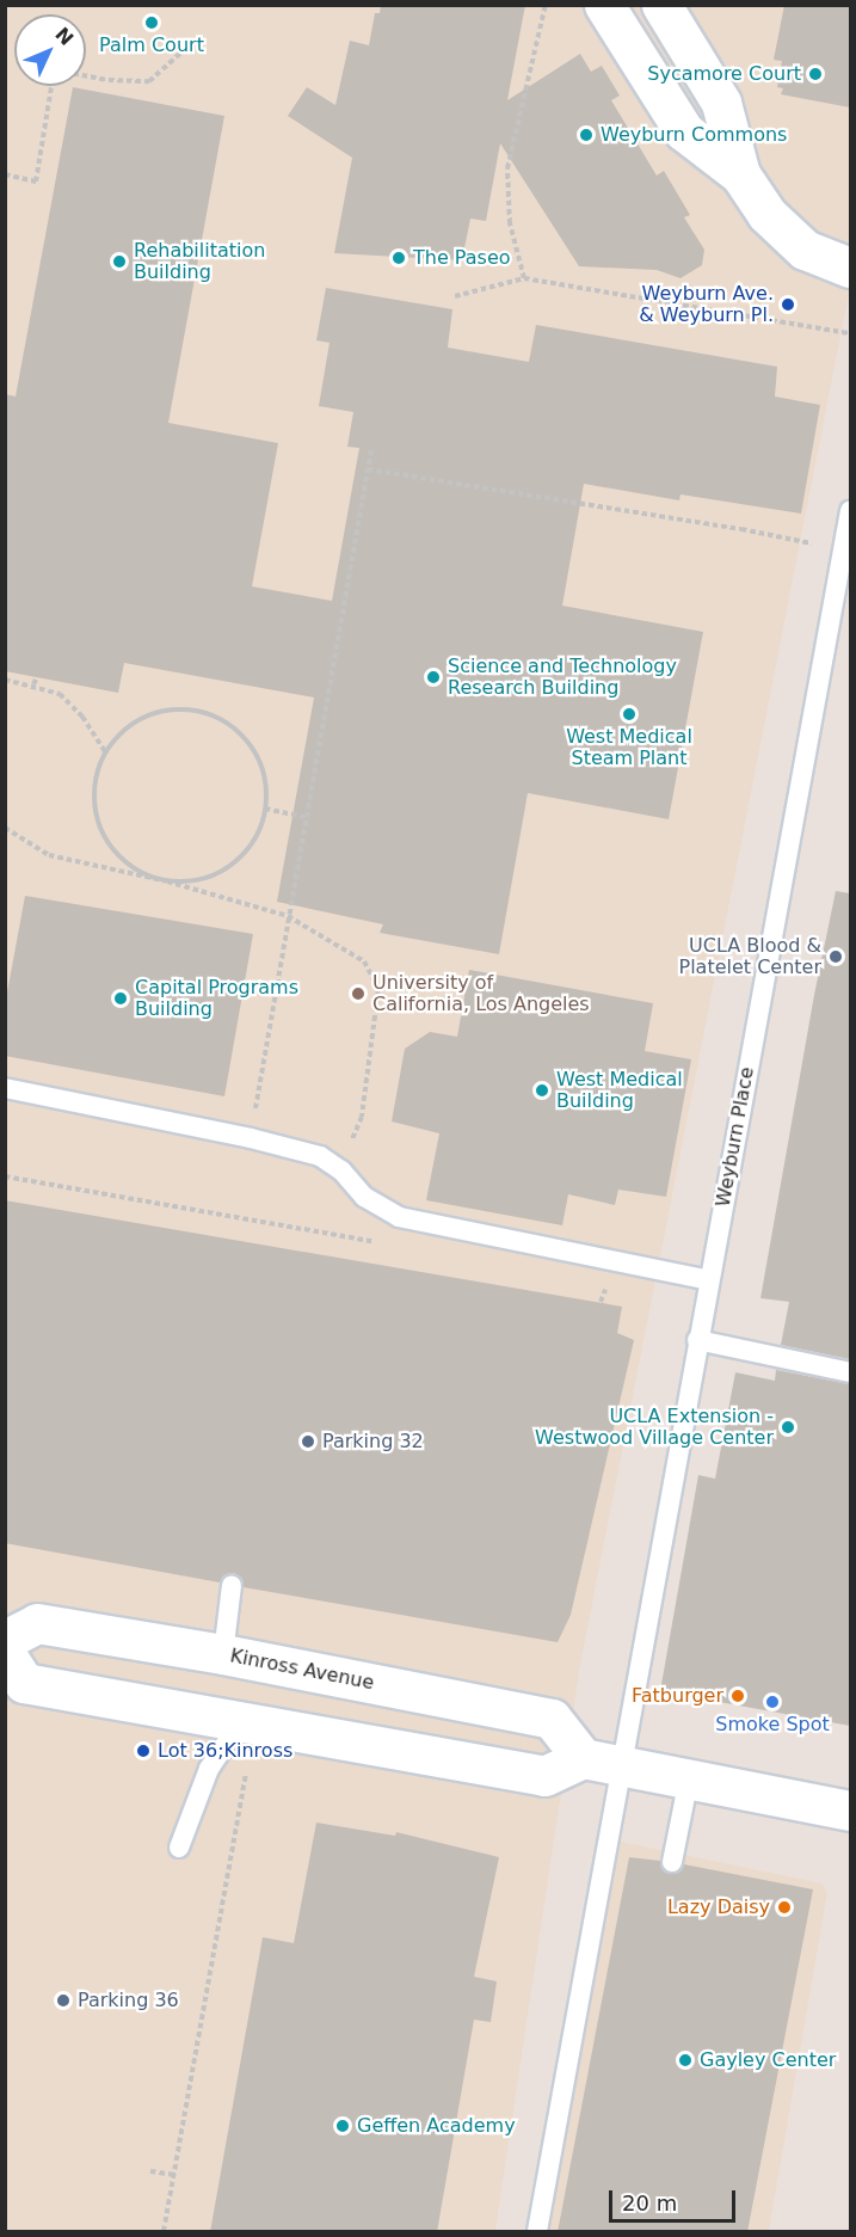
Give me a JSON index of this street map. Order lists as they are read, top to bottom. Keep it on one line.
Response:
{"streets":{"street":["Kinross Avenue"],"lane":["Weyburn Place"]},"places":["Palm Court","Sycamore Court","Weyburn Commons","The Paseo","Rehabilitation Building","Weyburn Ave. & Weyburn Pl.","Science and Technology Research Building","West Medical Steam Plant","UCLA Blood & Platelet Center","University of California, Los Angeles","Capital Programs Building","West Medical Building","UCLA Extension - Westwood Village Center","Parking 32","Fatburger","Smoke Spot","Lot 36;Kinross","Lazy Daisy","Parking 36","Gayley Center","Geffen Academy"],"scale_bar":"20 m","north":"top right"}
